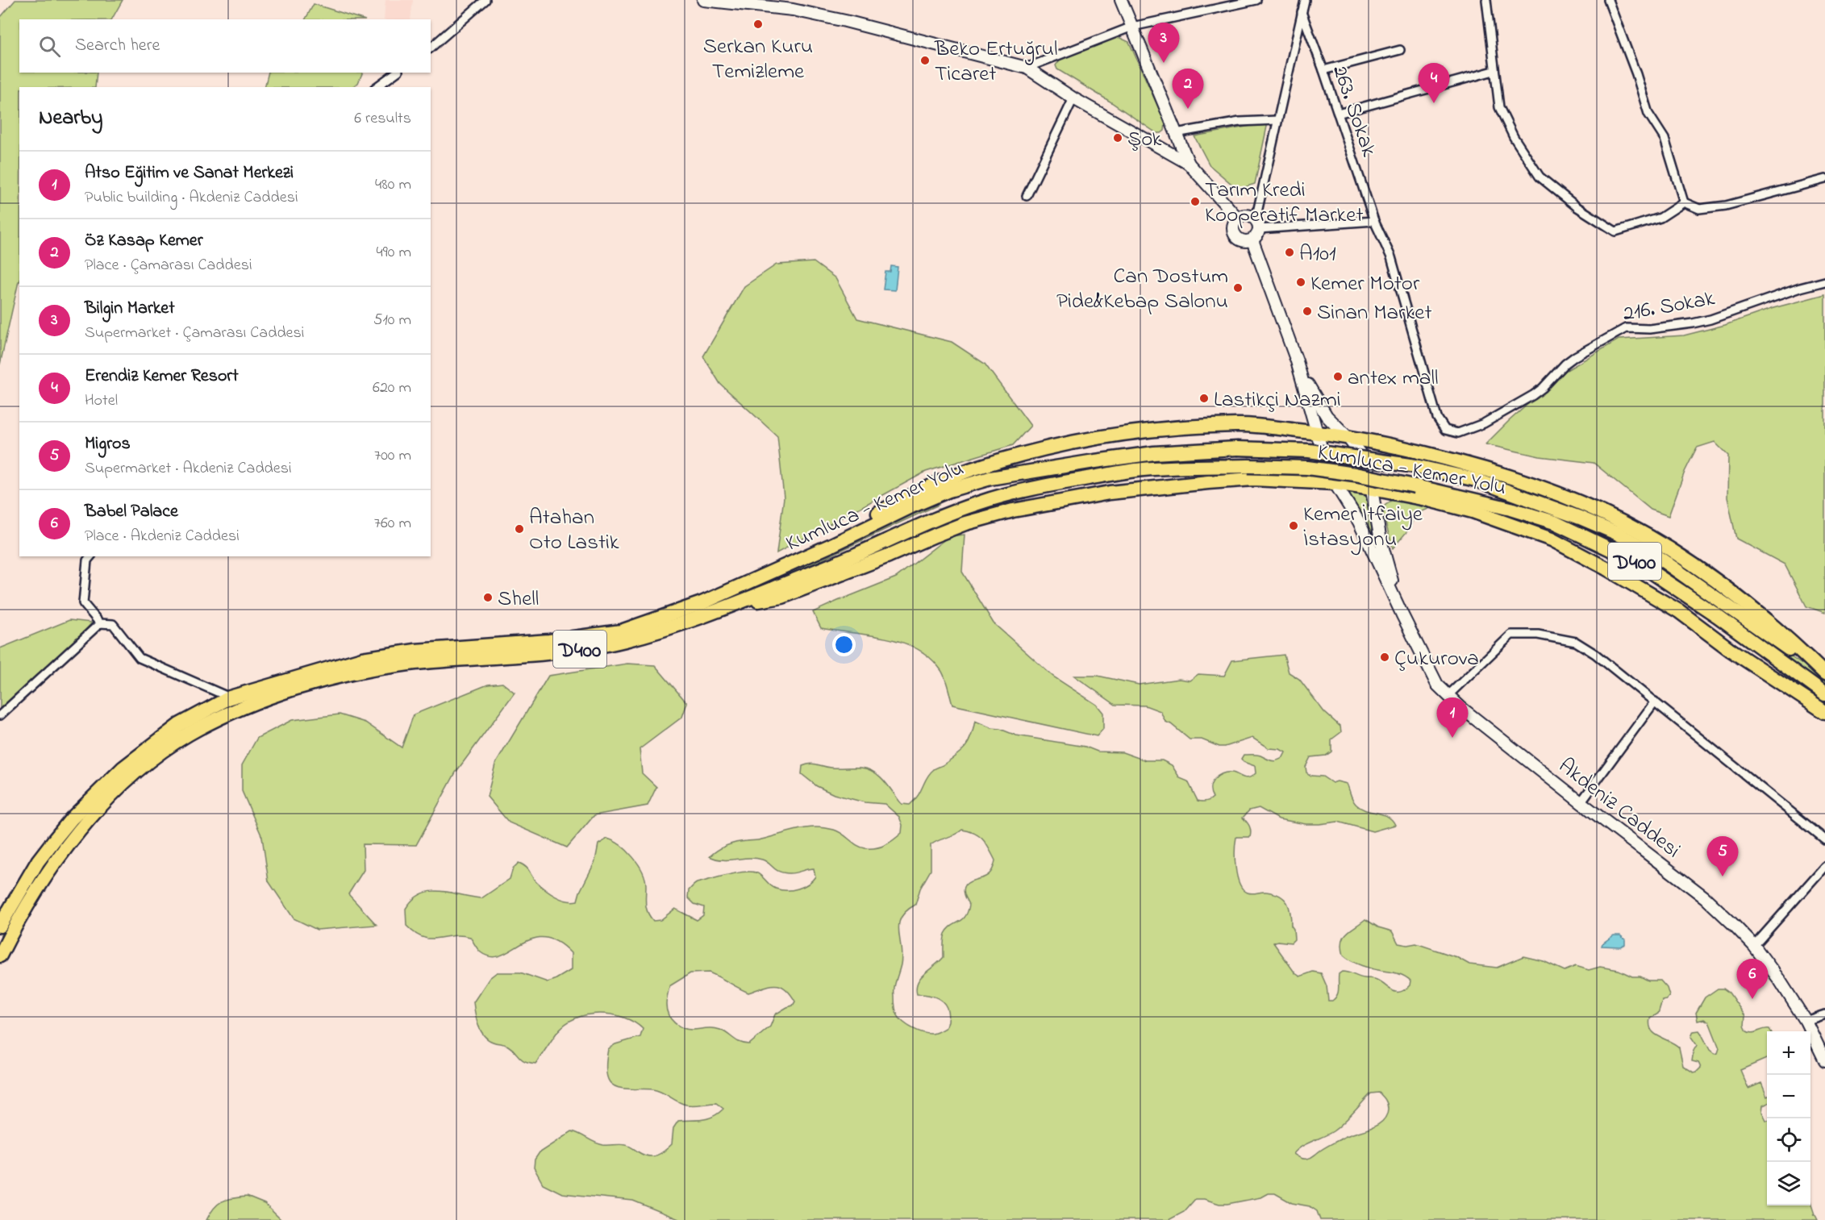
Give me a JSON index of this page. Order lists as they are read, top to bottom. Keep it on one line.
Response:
{"streets":{"highway":["Kumluca - Kemer Yolu","D400"],"street":["263. Sokak","216. Sokak","Akdeniz Caddesi"]},"crossings":[["263. Sokak","216. Sokak"],["Kumluca - Kemer Yolu","Akdeniz Caddesi"]],"places":["Serkan Kuru Temizleme","Beko Ertuğrul Ticaret","Şok","Tarım Kredi Kooperatif Market","A101","Kemer Motor","Can Dostum Pide&Kebap Salonu","Sinan Market","antex mall","Lastikçi Nazmi","Kemer İtfaiye İstasyonu","Atahan Oto Lastik","Shell","Çukurova"],"page":{"search":"Search here","pins":["3","4","2","1","5","6"],"heading":["Nearby","6 results"],"list":[{"mark":"1","name":"Atso Eğitim ve Sanat Merkezi","note":"Public building · Akdeniz Caddesi","value":"480 m"},{"mark":"2","name":"Öz Kasap Kemer","note":"Place · Çamarası Caddesi","value":"490 m"},{"mark":"3","name":"Bilgin Market","note":"Supermarket · Çamarası Caddesi","value":"510 m"},{"mark":"4","name":"Erendiz Kemer Resort","note":"Hotel","value":"620 m"},{"mark":"5","name":"Migros","note":"Supermarket · Akdeniz Caddesi","value":"700 m"},{"mark":"6","name":"Babel Palace","note":"Place · Akdeniz Caddesi","value":"760 m"}],"map_buttons":["+","−"]}}
